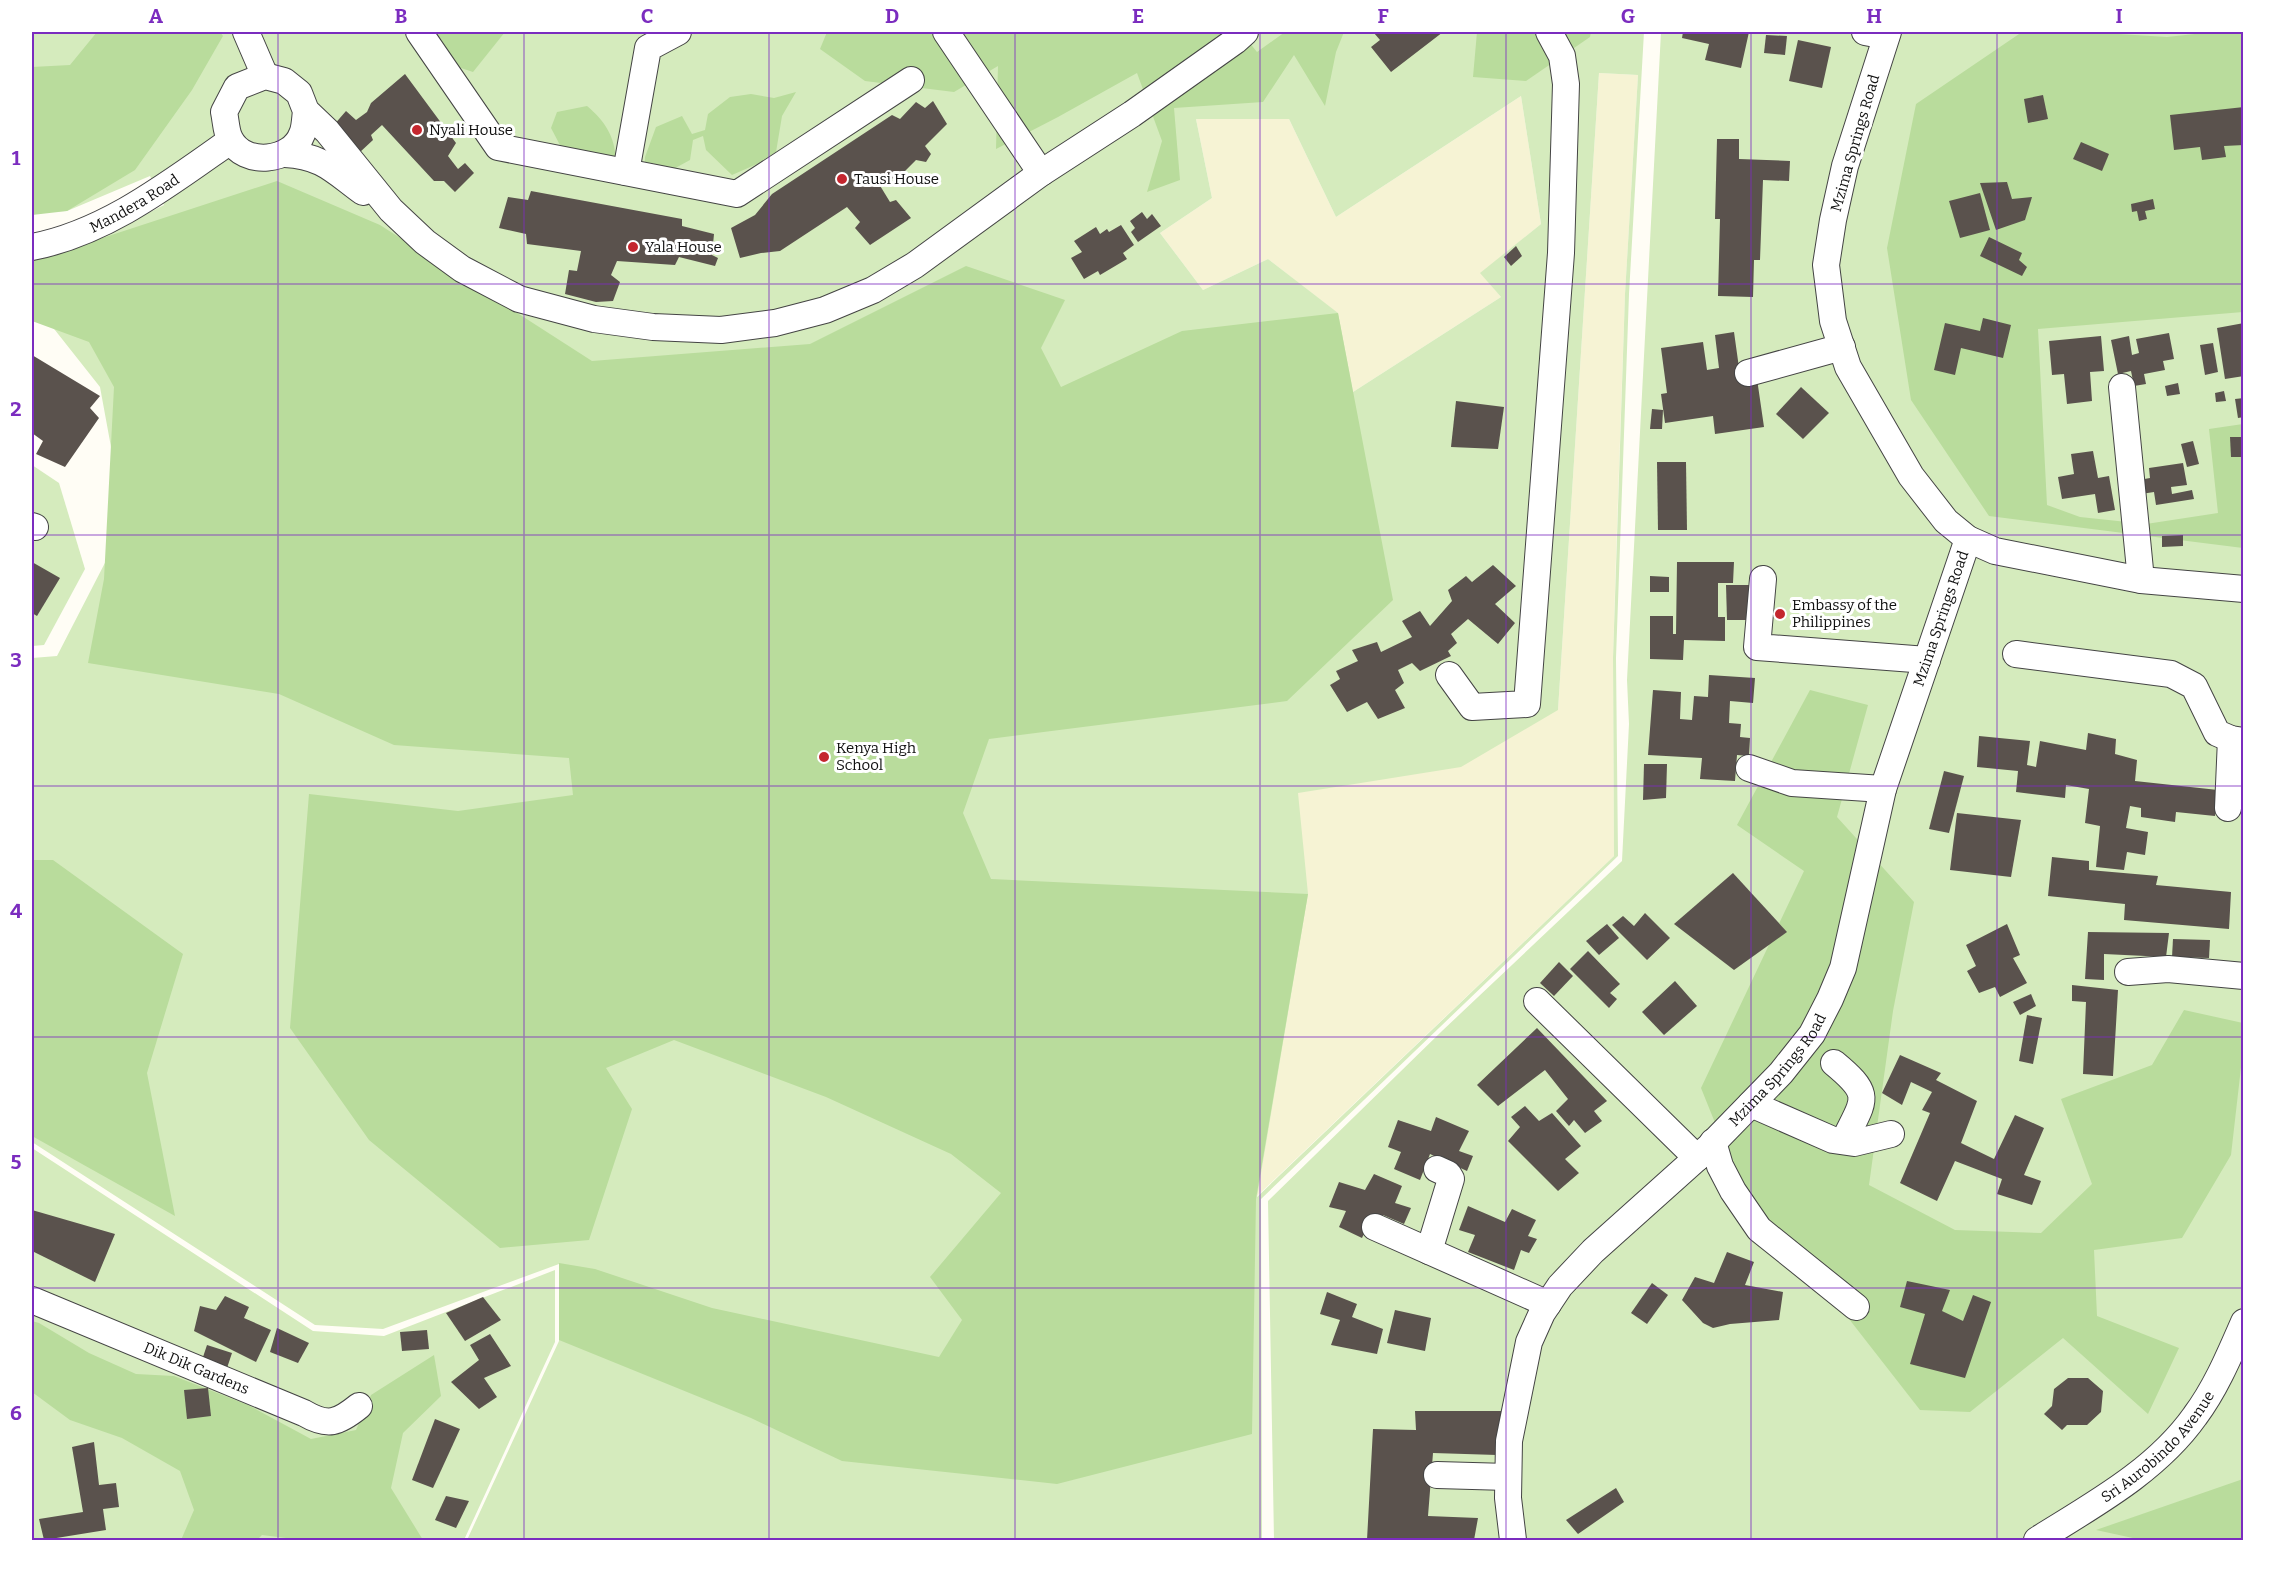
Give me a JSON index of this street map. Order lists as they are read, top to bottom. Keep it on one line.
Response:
{"streets":{"street":["Mzima Springs Road","Mandera Road","Dik Dik Gardens","Sri Aurobindo Avenue"]},"places":["Nyali House","Tausi House","Yala House","Embassy of the Philippines","Kenya High School"],"grid":{"columns":["A","B","C","D","E","F","G","H","I"],"rows":["1","2","3","4","5","6"]}}
